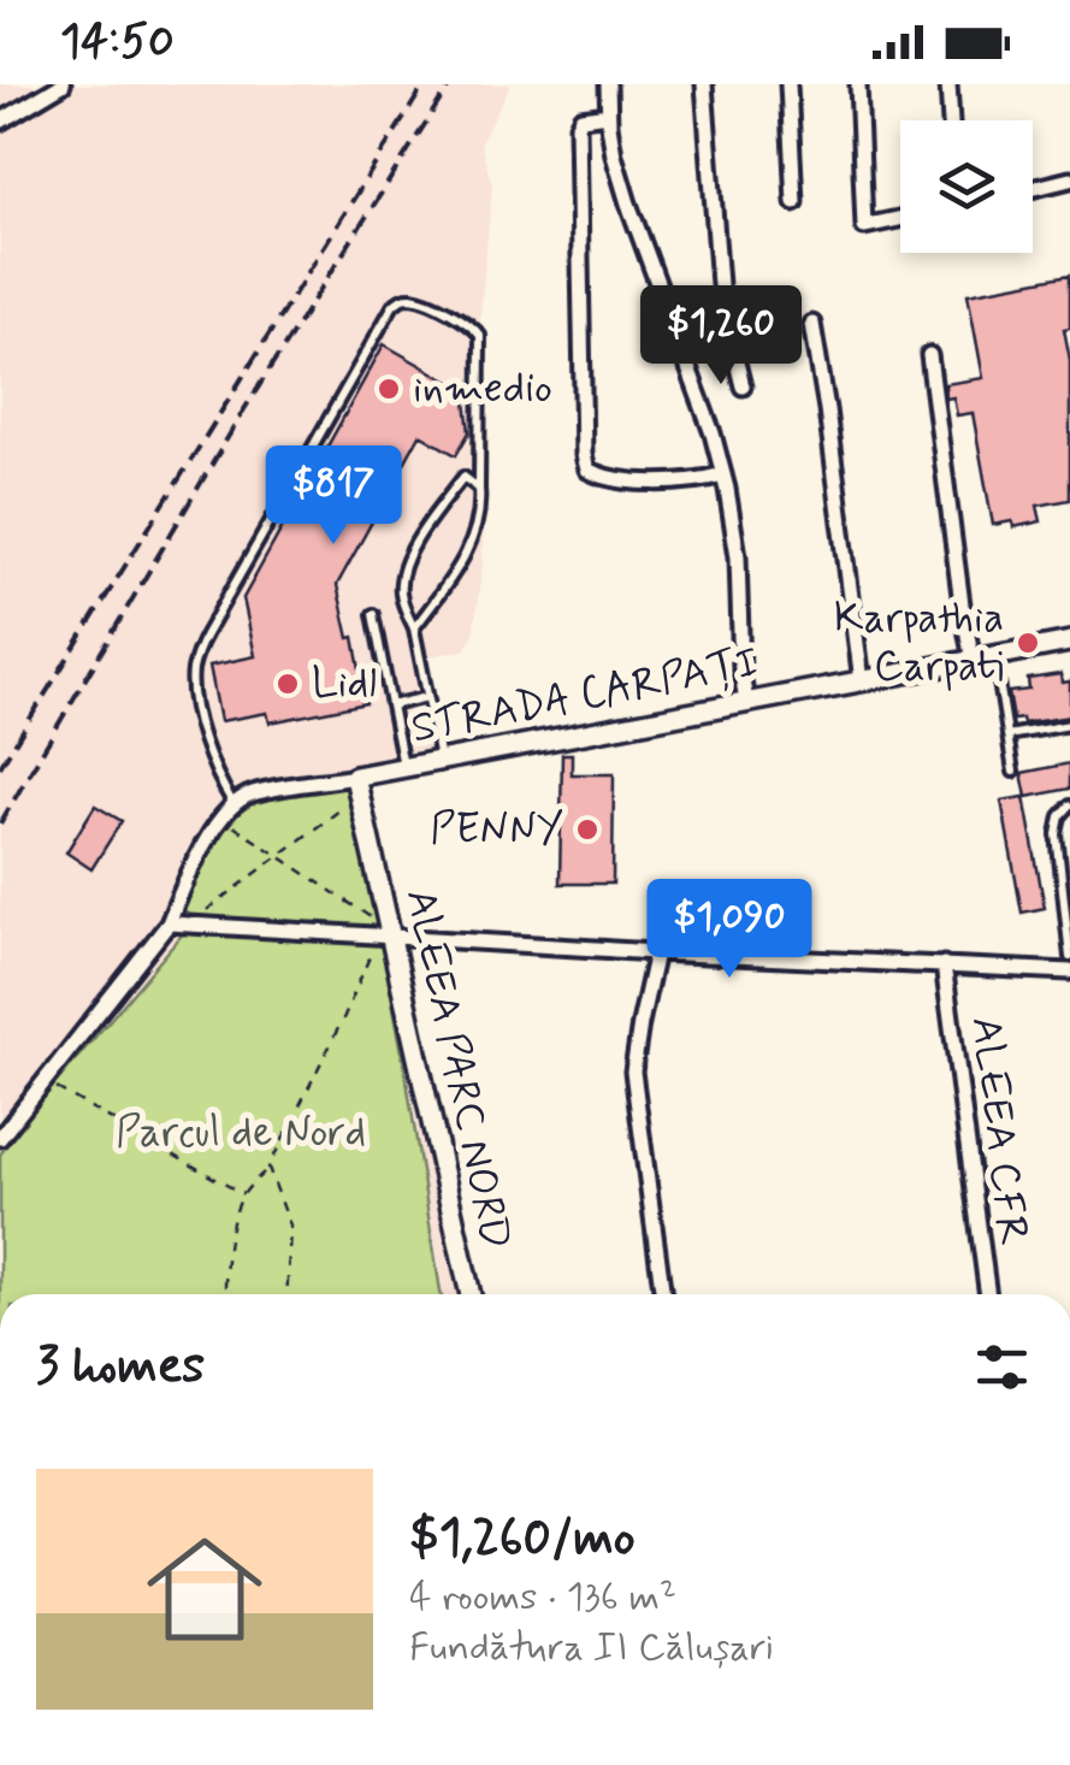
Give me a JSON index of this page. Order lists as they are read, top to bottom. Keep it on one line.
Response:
{"streets":{"street":["STRADA CARPAȚI","ALEEA PARC NORD","ALEEA CFR"]},"crossings":[["STRADA CARPAȚI","ALEEA PARC NORD"]],"parks":["Parcul de Nord"],"places":["inmedio","Karpathia Carpati","Lidl","PENNY"],"page":{"status":"14:50","price":["$1,260","$817","$1,090"],"heading":"3 homes","list":[{"name":"$1,260/mo","note":"4 rooms · 136 m² · Fundătura II Călușari"}]}}
